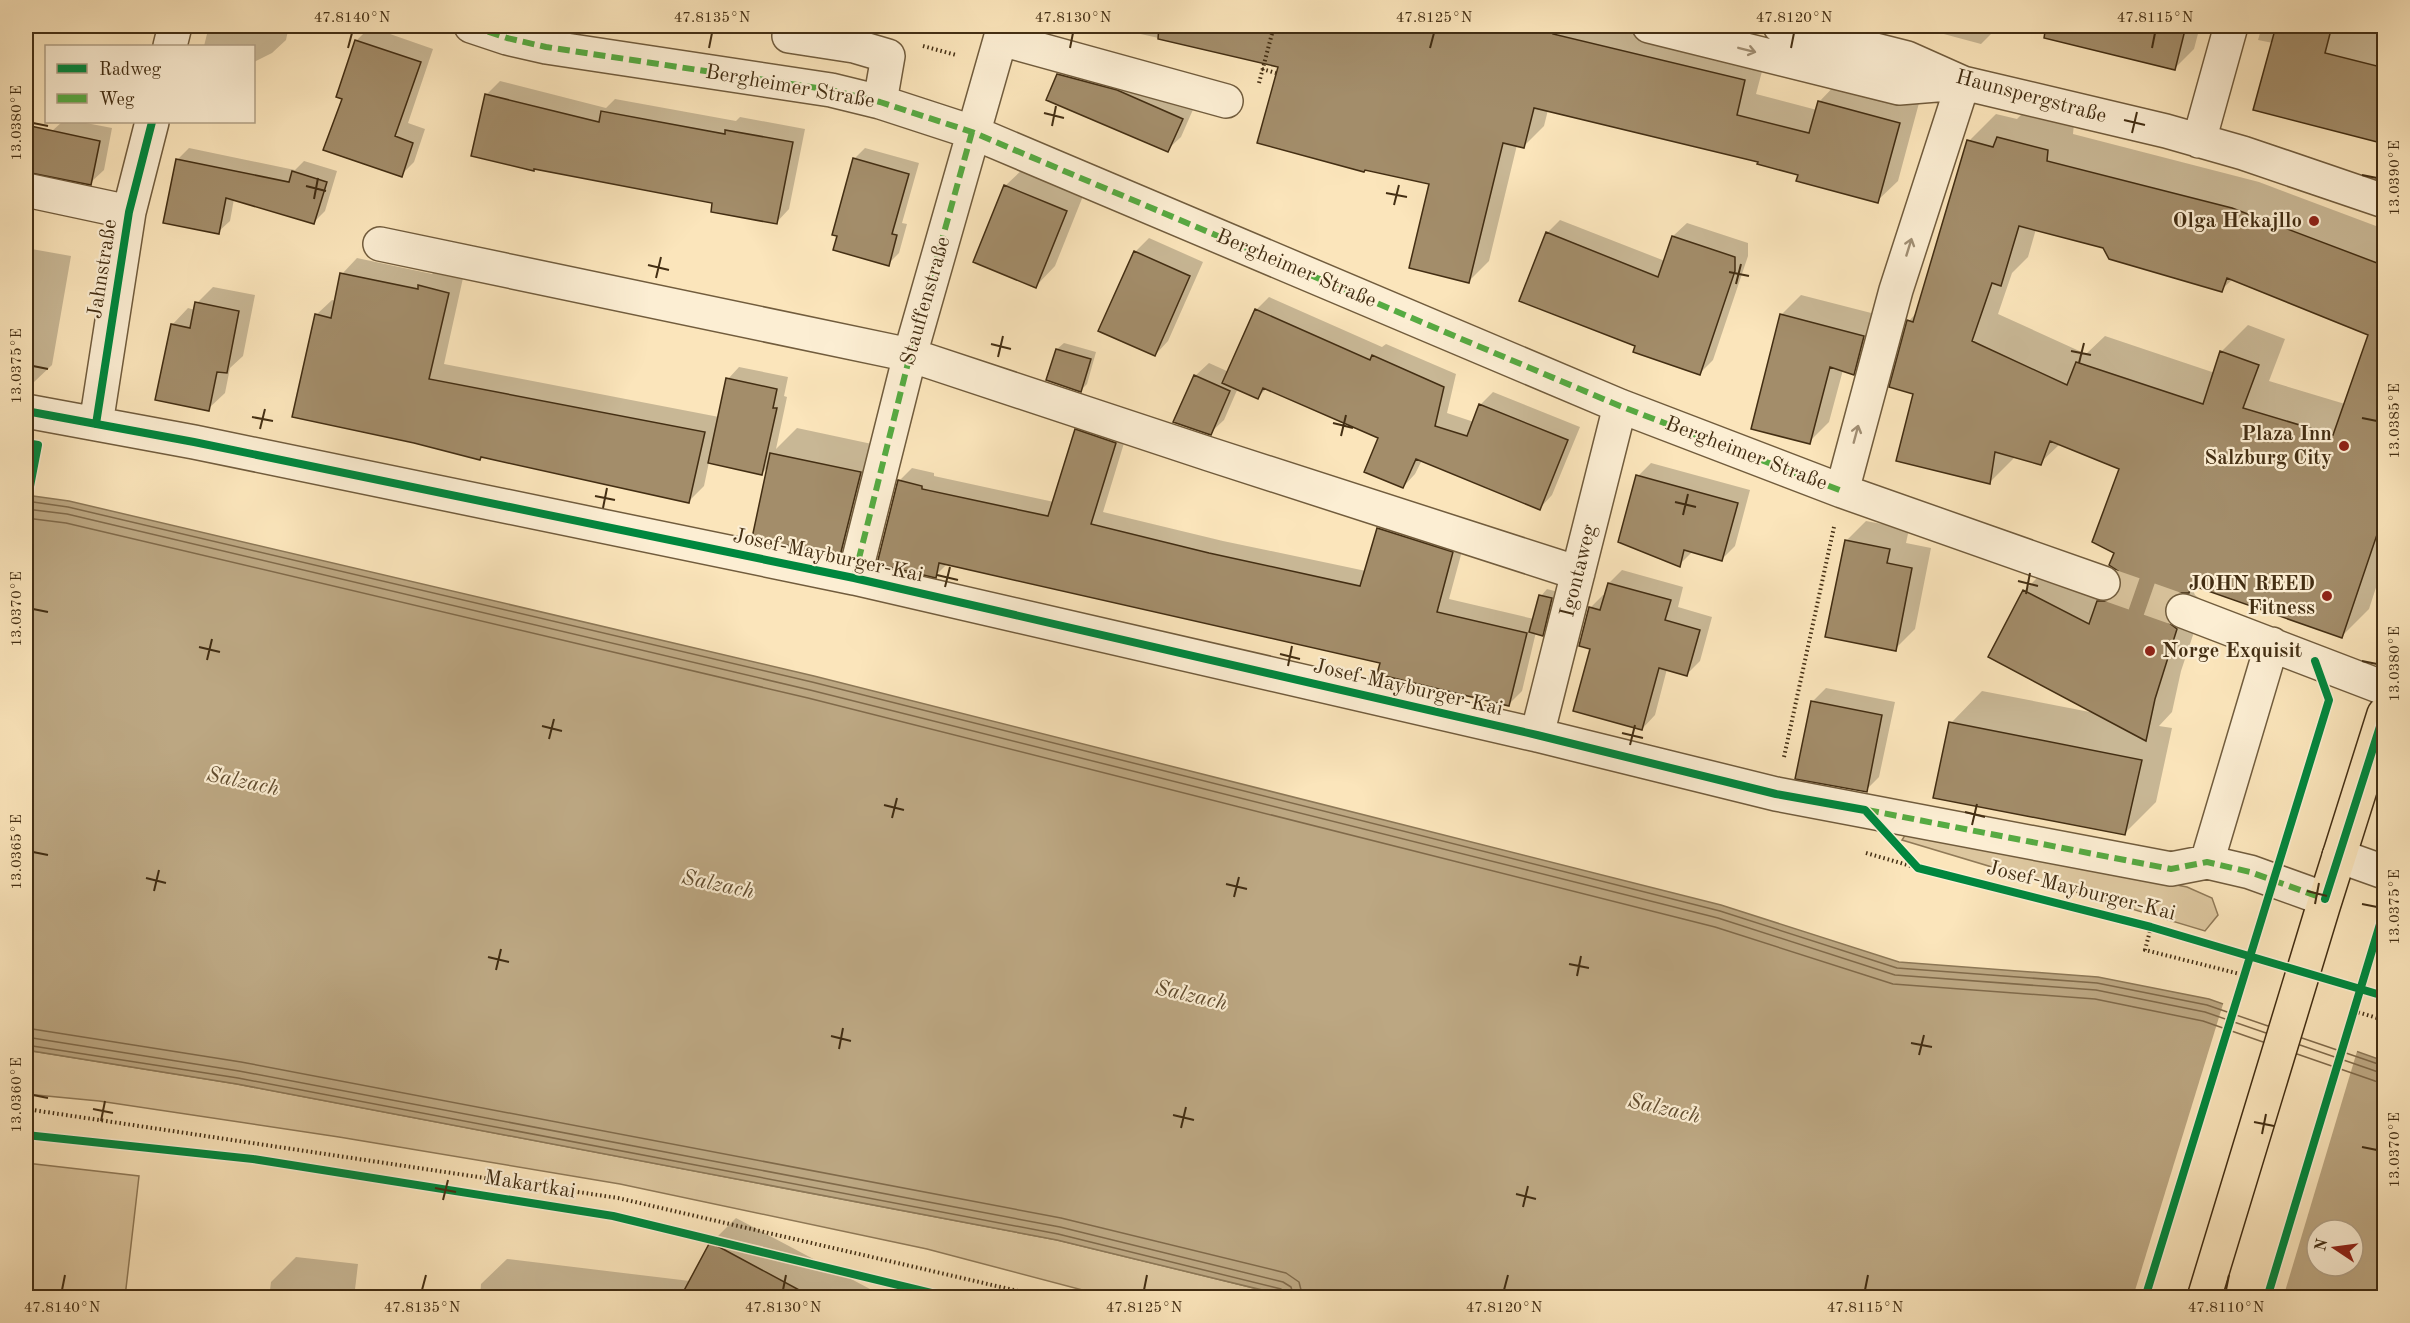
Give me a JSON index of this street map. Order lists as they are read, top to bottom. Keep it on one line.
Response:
{"streets":{"street":["Bergheimer Straße","Haunspergstraße","Jahnstraße","Stauffenstraße","Josef-Mayburger-Kai","Igontaweg"],"cycle path":["Makartkai"]},"crossings":[["Bergheimer Straße","Stauffenstraße"],["Bergheimer Straße","Igontaweg"],["Jahnstraße","Josef-Mayburger-Kai"],["Stauffenstraße","Josef-Mayburger-Kai"],["Josef-Mayburger-Kai","Igontaweg"]],"water":["Salzach"],"places":["Olga Hekajllo","Plaza Inn Salzburg City","JOHN REED Fitness","Norge Exquisit"],"legend":["Radweg","Weg"],"north":"left","coordinates":["47.8140°N","47.8135°N","47.8130°N","47.8125°N","47.8120°N","47.8115°N","13.0380°E","13.0390°E","13.0375°E","13.0385°E","13.0370°E","13.0365°E","13.0360°E","47.8110°N"]}
